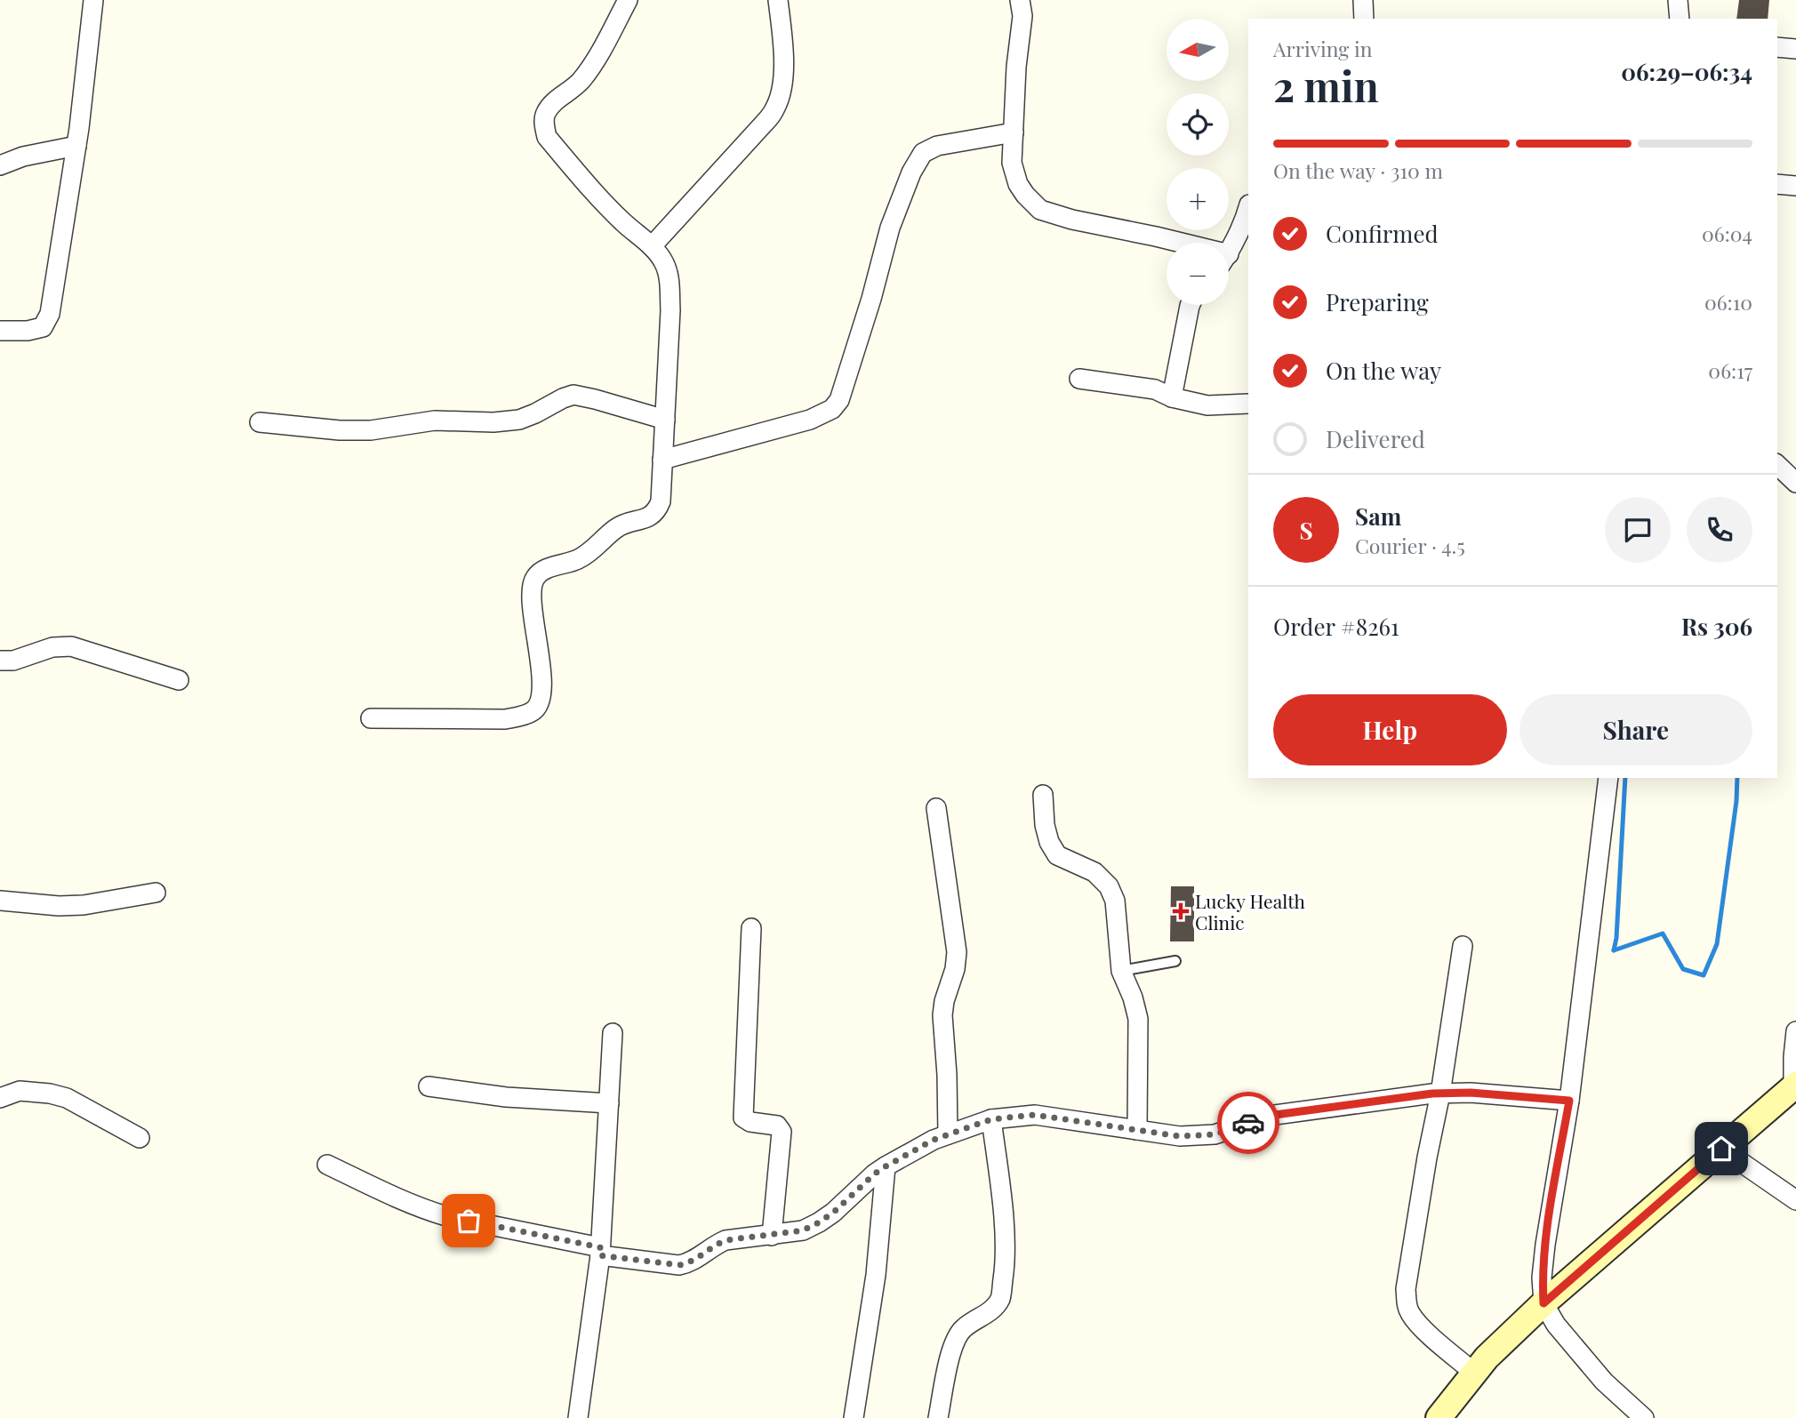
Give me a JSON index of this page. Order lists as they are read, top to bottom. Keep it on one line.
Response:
{"places":{"health":["Lucky Health Clinic"]},"north":"left","page":{"map_buttons":["+","−"],"heading":["2 min","Arriving in","06:29–06:34"],"panel":["Sam","Courier · 4.5","Order #8261","Rs 306"],"bar":"On the way · 310 m","list":[["Confirmed","06:04"],["Preparing","06:10"],["On the way","06:17"],"Delivered"],"round":"S","buttons":["Help","Share"]}}
